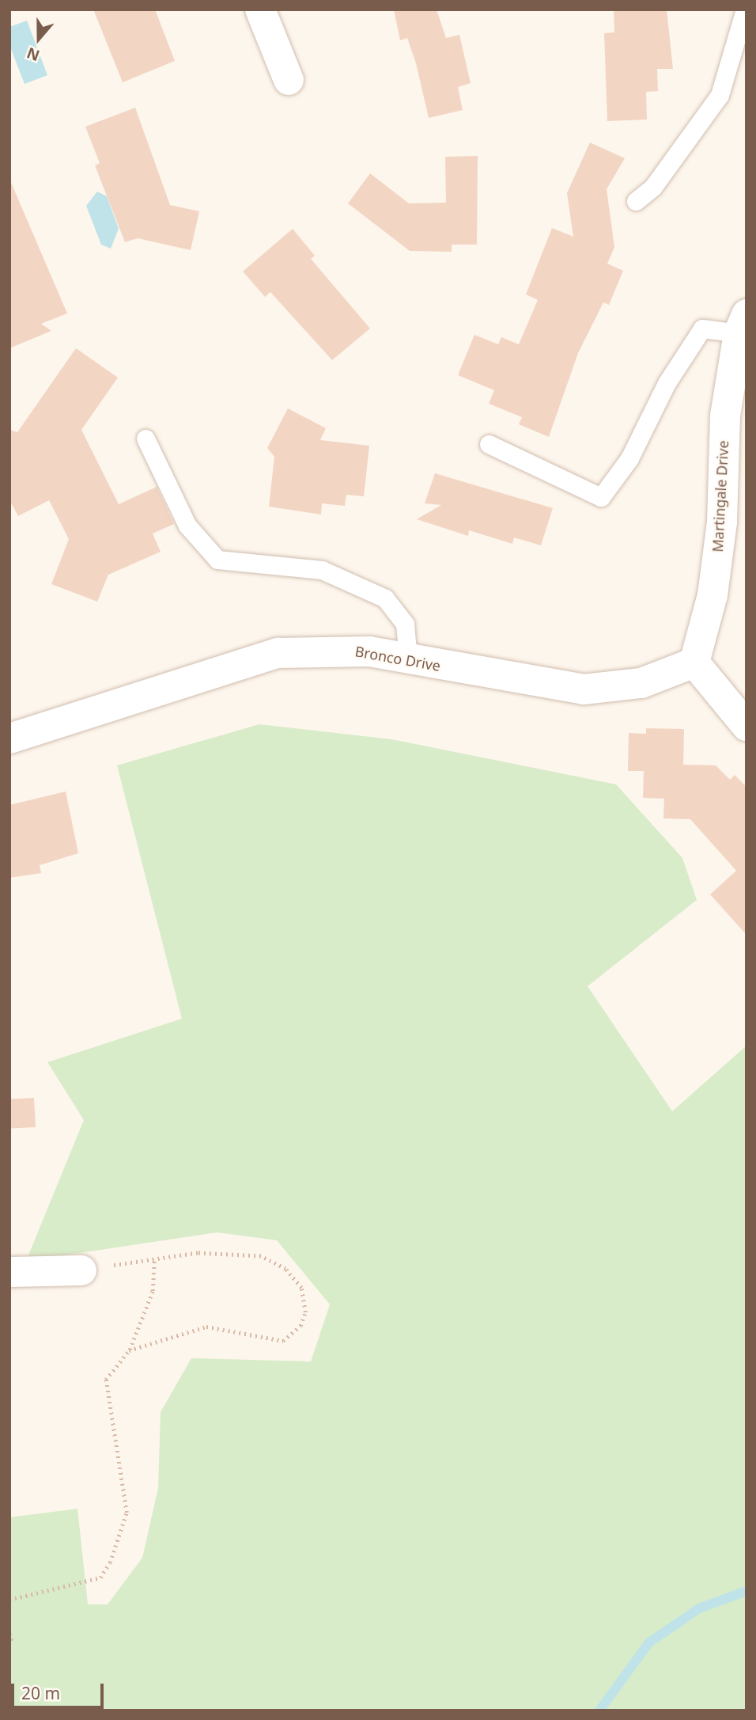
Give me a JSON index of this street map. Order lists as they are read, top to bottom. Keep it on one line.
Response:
{"streets":{"street":["Martingale Drive","Bronco Drive"]},"crossings":[["Martingale Drive","Bronco Drive"]],"scale_bar":"20 m","north":"bottom"}
